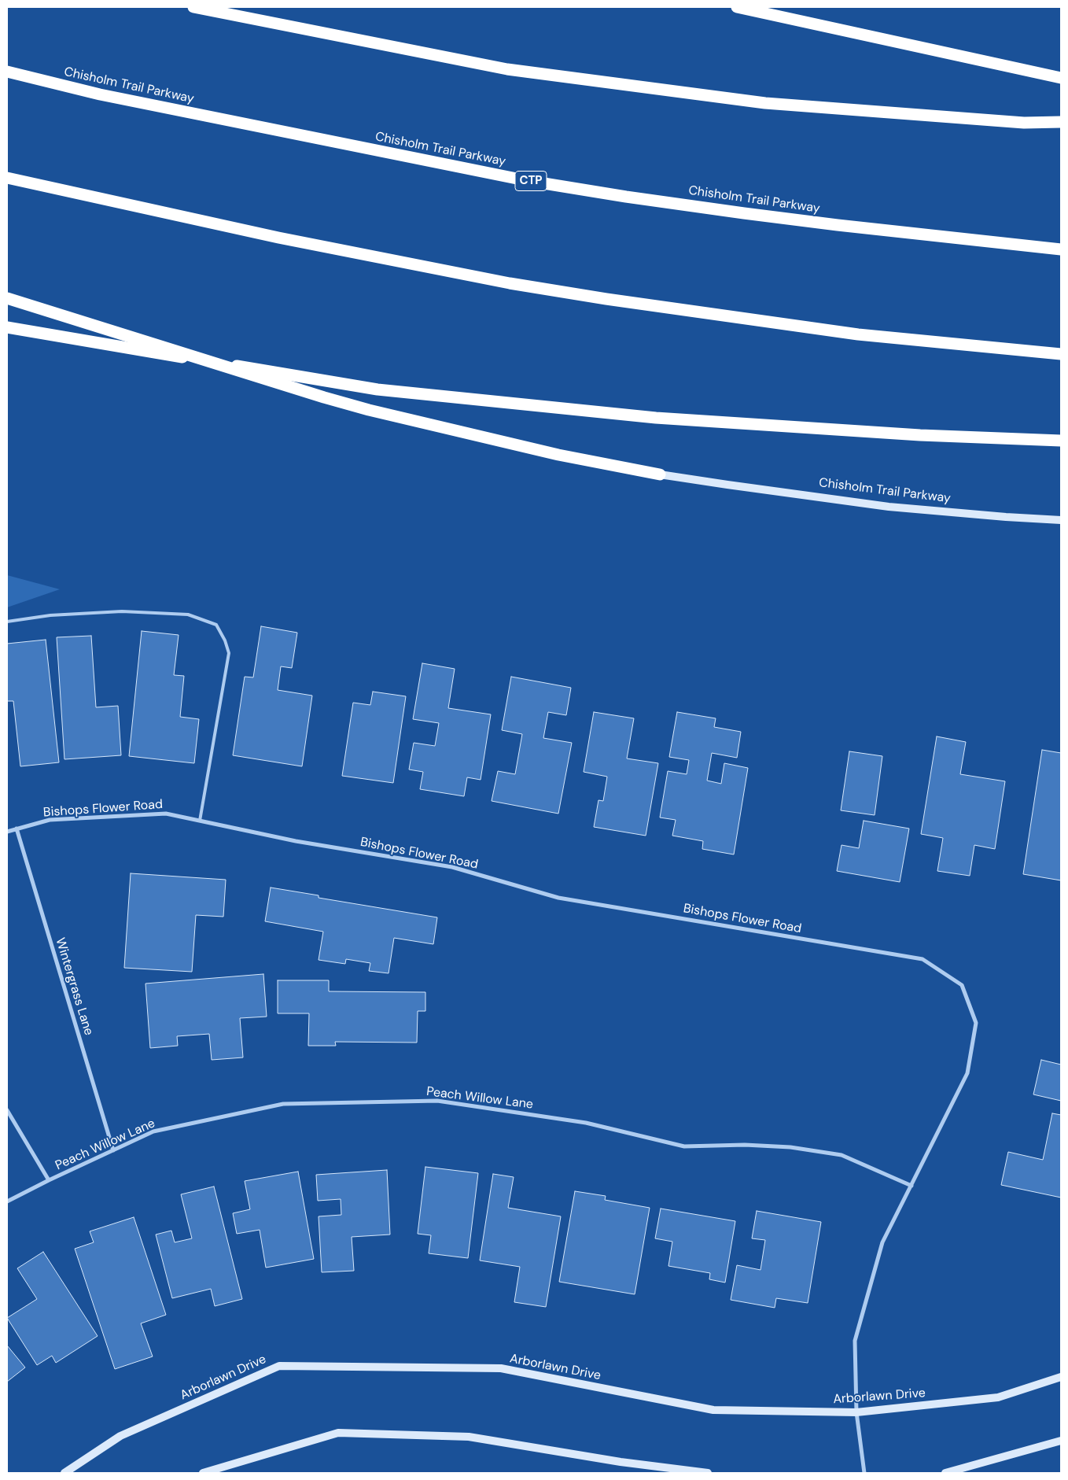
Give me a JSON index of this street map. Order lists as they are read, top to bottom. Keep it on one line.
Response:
{"streets":{"highway":["Chisholm Trail Parkway","CTP"],"main road":["Arborlawn Drive"],"street":["Bishops Flower Road","Wintergrass Lane","Peach Willow Lane"]},"crossings":[["Bishops Flower Road","Wintergrass Lane"],["Bishops Flower Road","Peach Willow Lane"],["Bishops Flower Road","Arborlawn Drive"],["Wintergrass Lane","Peach Willow Lane"]]}
